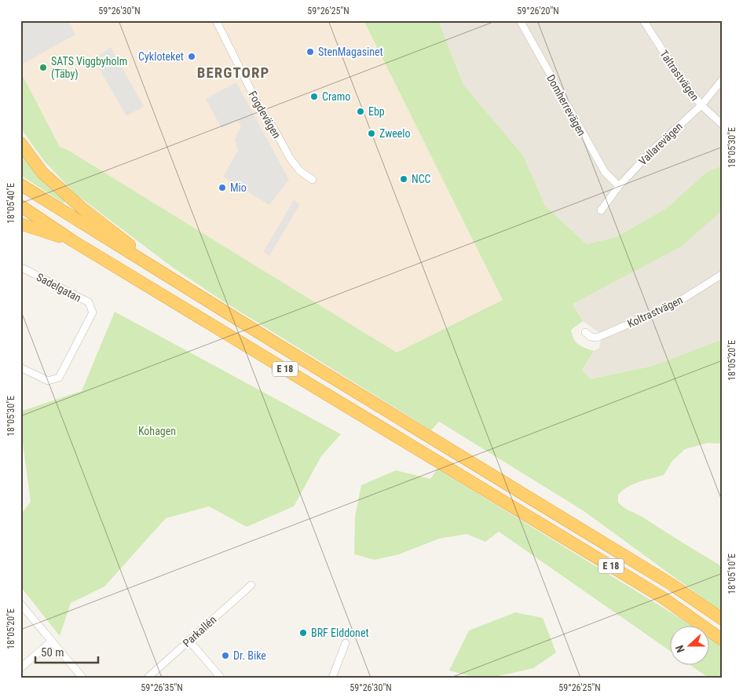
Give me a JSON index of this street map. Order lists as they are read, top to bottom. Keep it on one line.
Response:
{"streets":{"highway":["E 18"],"street":["Taltrastvägen","Domherrevägen","Fogdevägen","Vallarevägen","Sadelgatan","Koltrastvägen","Parkallén"]},"crossings":[["Taltrastvägen","Vallarevägen"],["Domherrevägen","Vallarevägen"]],"districts":["BERGTORP"],"parks":["Kohagen"],"places":["StenMagasinet","Cykloteket","SATS Viggbyholm (Täby)","Cramo","Ebp","Zweelo","NCC","Mio","BRF Elddonet","Dr. Bike"],"scale_bar":"50 m","north":"left","coordinates":["59°26'30\"N","59°26'25\"N","59°26'20\"N","18°05'30\"E","18°05'40\"E","18°05'20\"E","18°05'10\"E","59°26'35\"N"]}
